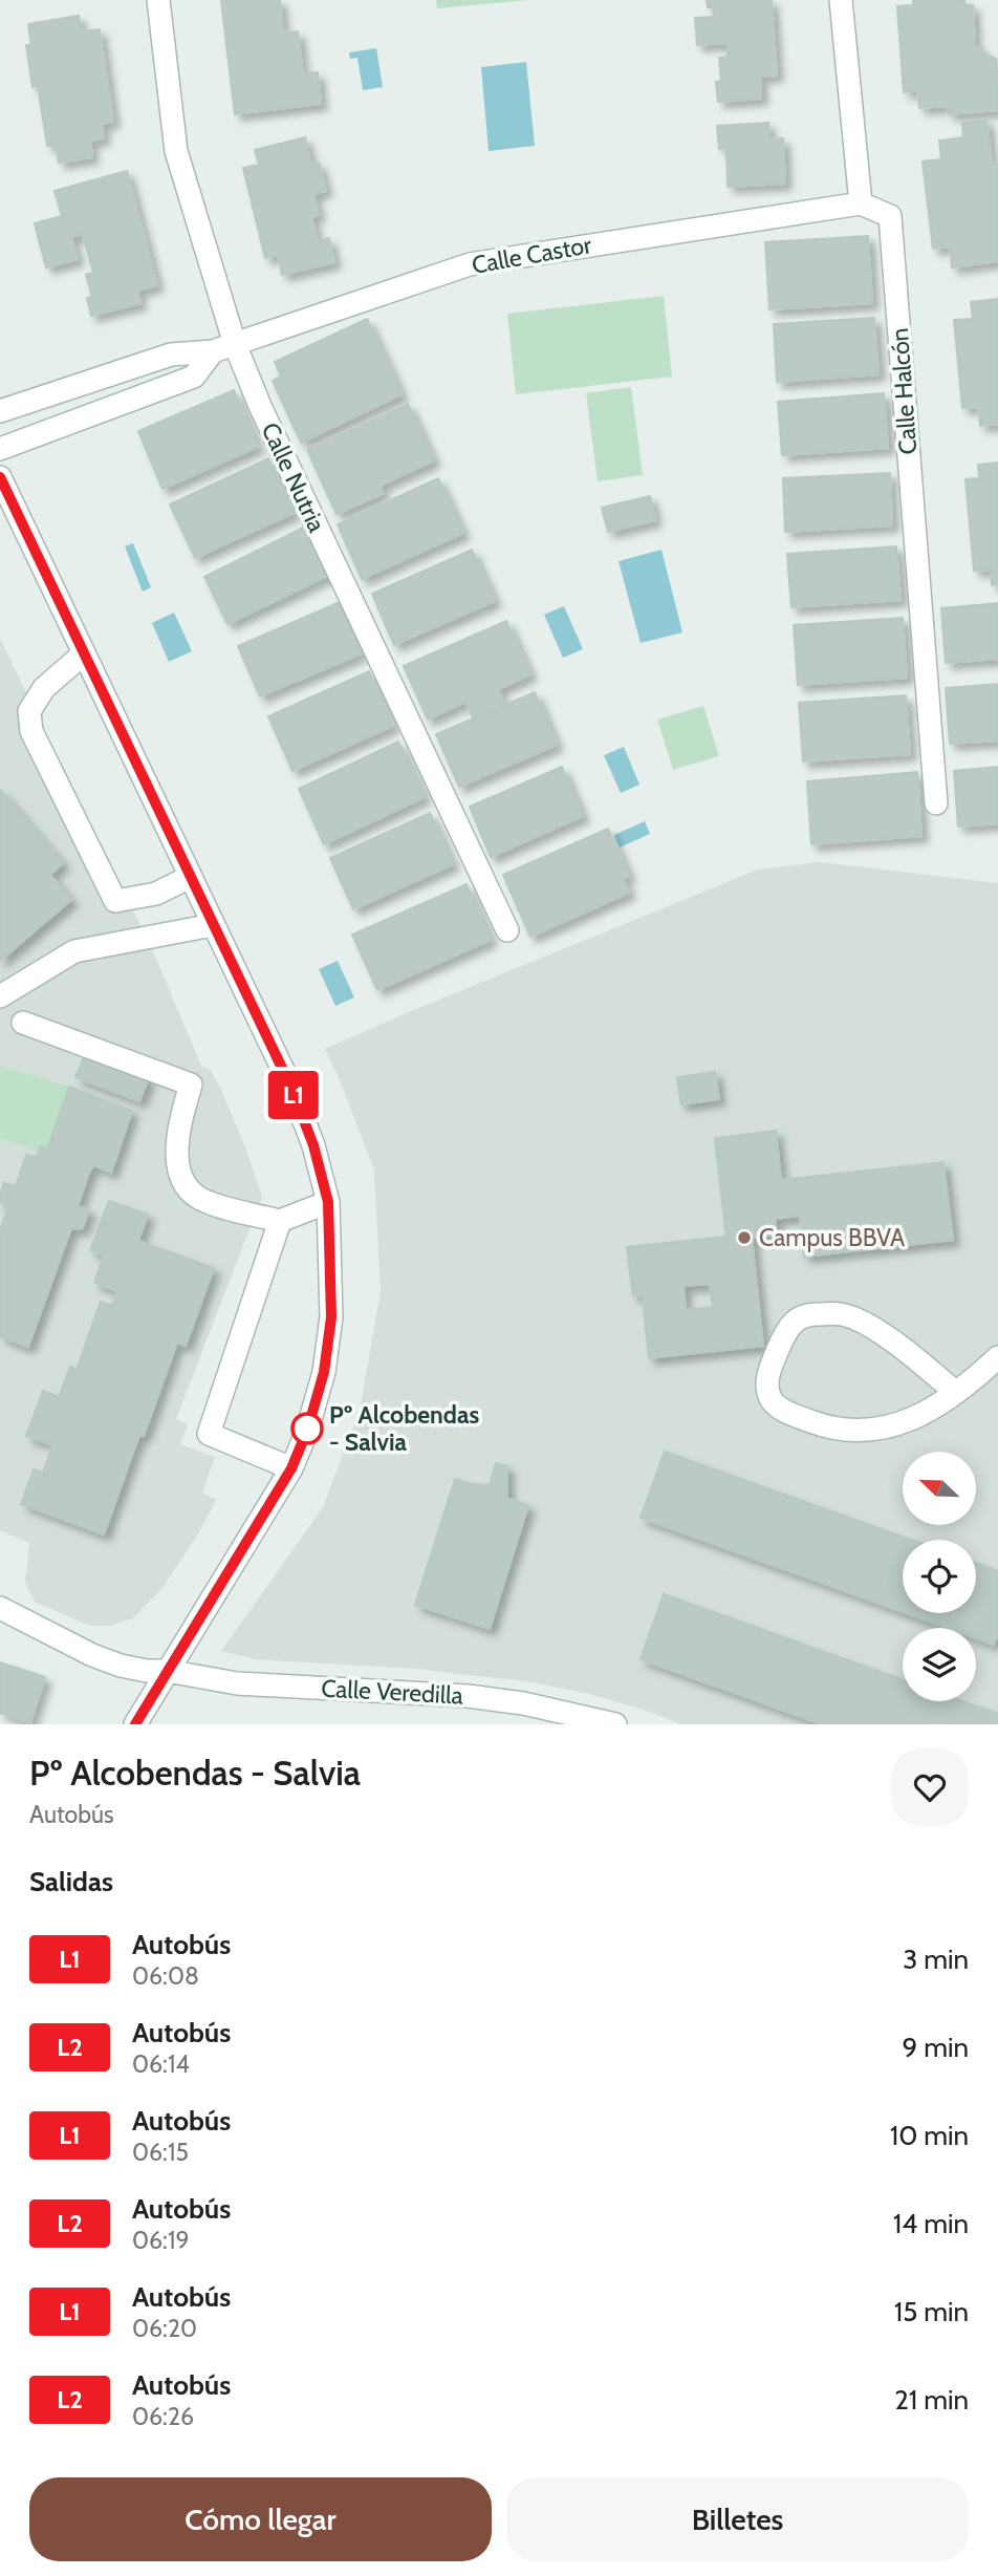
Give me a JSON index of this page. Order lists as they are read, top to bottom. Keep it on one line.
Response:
{"streets":{"street":["Calle Castor","Calle Halcón","Calle Nutria","Calle Veredilla"]},"crossings":[["Calle Castor","Calle Halcón"],["Calle Castor","Calle Nutria"]],"places":["Campus BBVA","Pº Alcobendas - Salvia"],"lines":["bus line L1"],"north":"top left","page":{"on_map":"L1","heading":[["Pº Alcobendas - Salvia","Autobús"],"Salidas"],"list":[{"mark":"L1","name":"Autobús","note":"06:08","value":"3 min"},{"mark":"L2","name":"Autobús","note":"06:14","value":"9 min"},{"mark":"L1","name":"Autobús","note":"06:15","value":"10 min"},{"mark":"L2","name":"Autobús","note":"06:19","value":"14 min"},{"mark":"L1","name":"Autobús","note":"06:20","value":"15 min"},{"mark":"L2","name":"Autobús","note":"06:26","value":"21 min"}],"buttons":["Cómo llegar","Billetes"]}}
